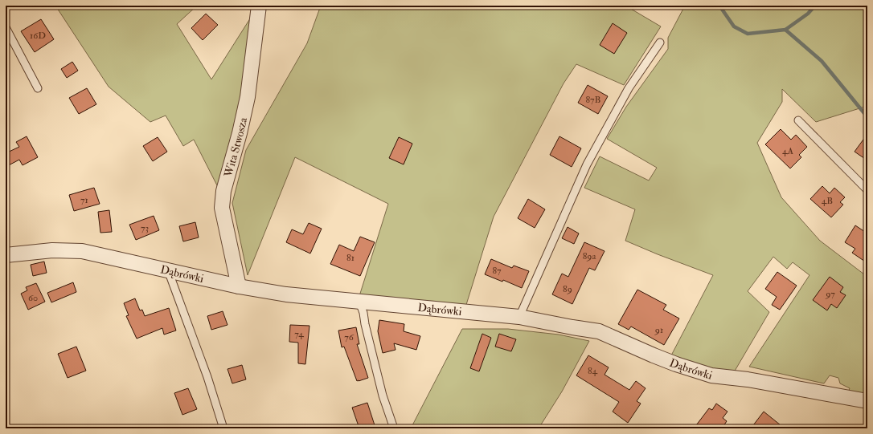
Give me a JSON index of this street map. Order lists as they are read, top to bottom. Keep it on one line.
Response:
{"streets":{"street":["Wita Stwosza","Dąbrówki"]},"crossings":[["Wita Stwosza","Dąbrówki"]],"house_numbers":["16D","87B","4A","71","4B","73","89a","81","87","89","97","60","91","74","76","84"]}
